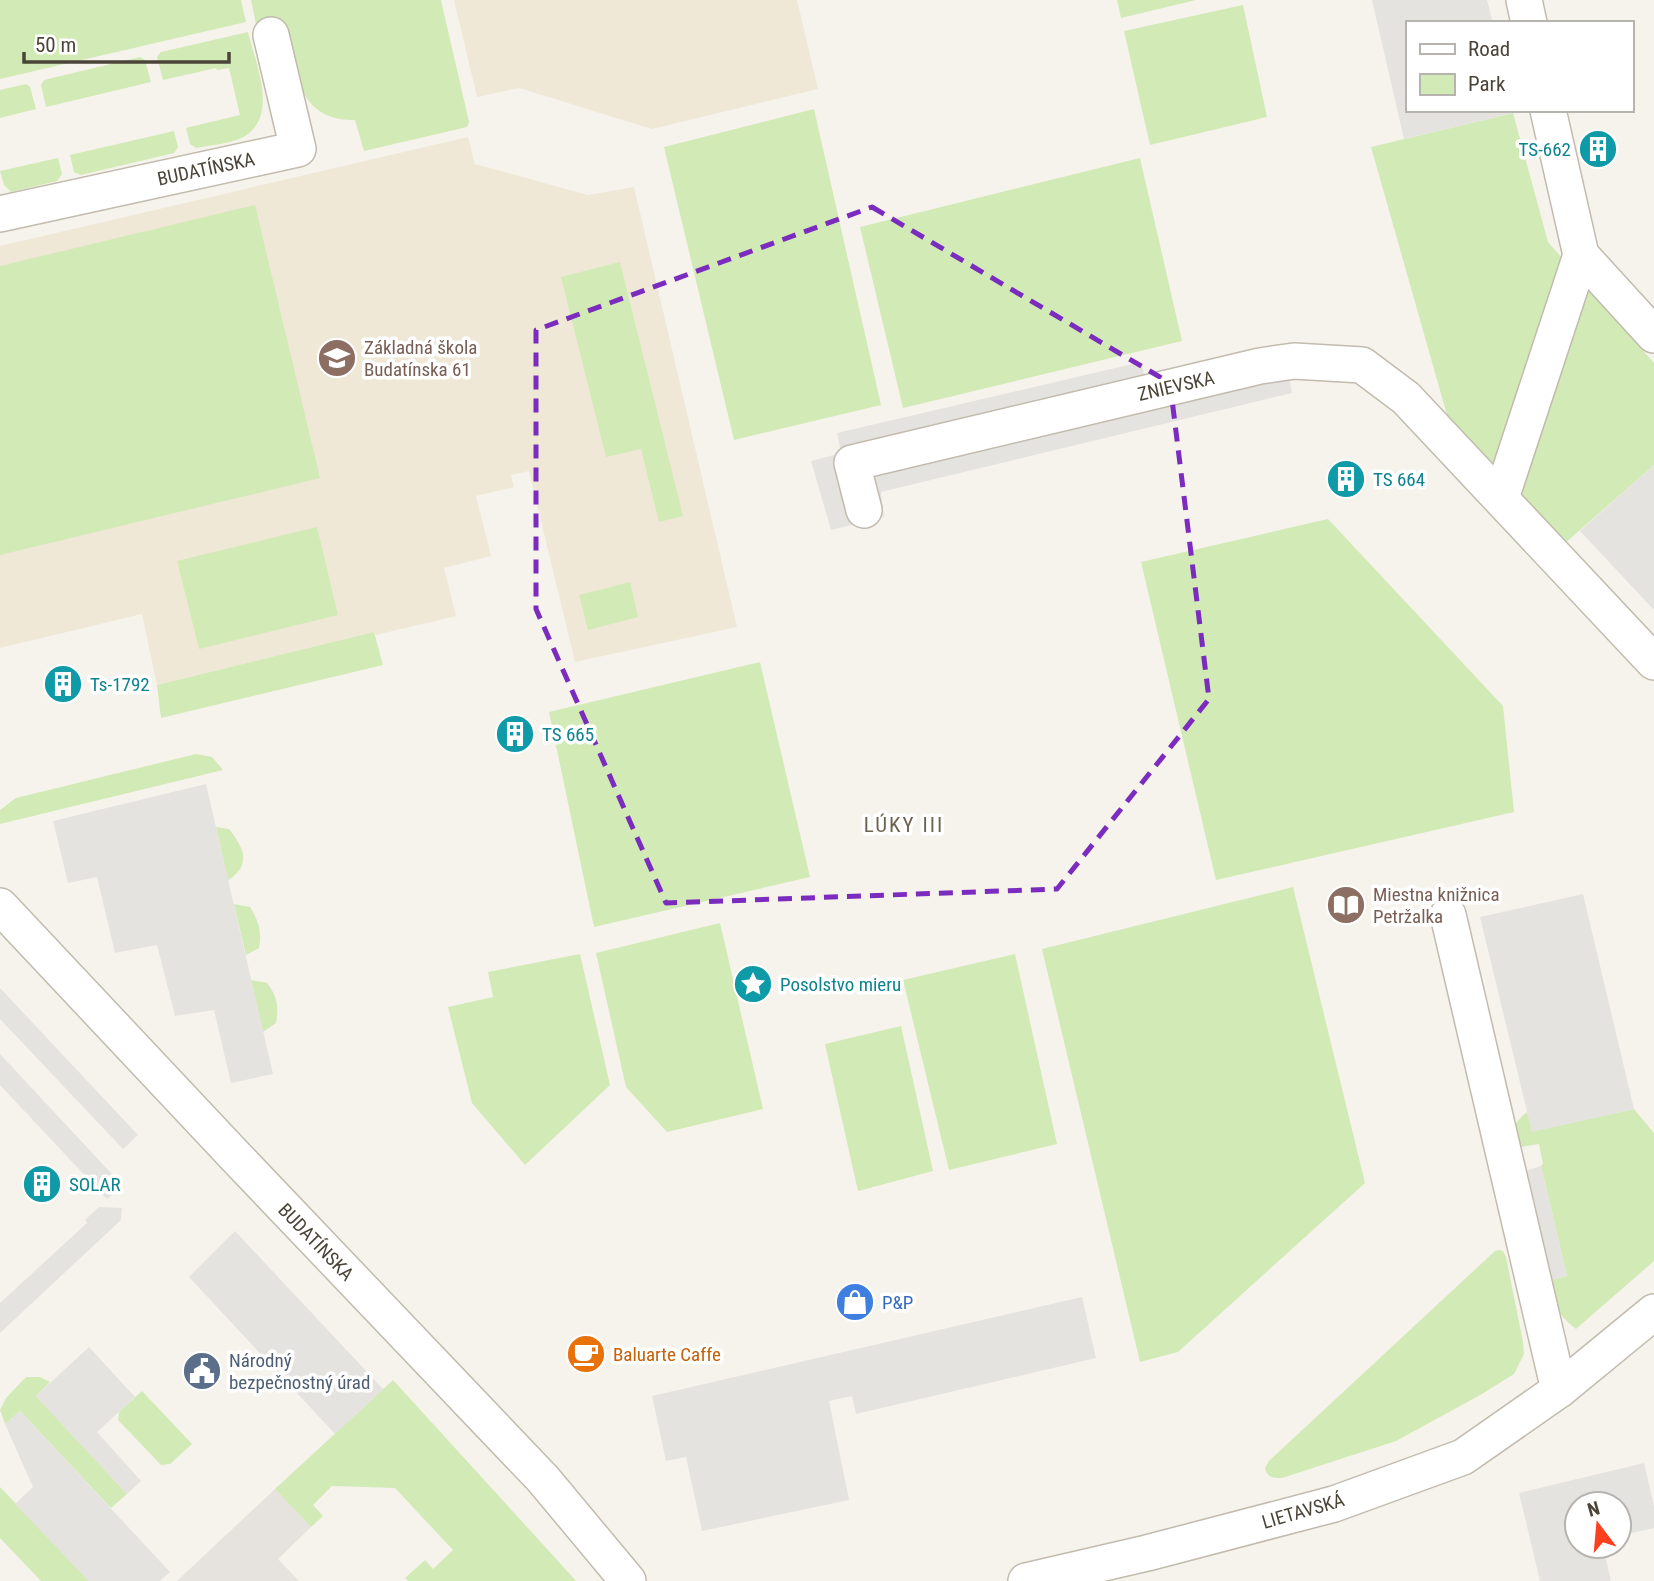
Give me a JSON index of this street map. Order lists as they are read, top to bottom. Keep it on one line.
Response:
{"streets":{"street":["BUDATÍNSKA","ZNIEVSKA","LIETAVSKÁ"]},"districts":["LÚKY III"],"places":{"building":["TS-662","TS 664","Ts-1792","TS 665","SOLAR"],"school or university":["Základná škola Budatínska 61"],"library":["Miestna knižnica Petržalka"],"place":["Posolstvo mieru"],"shop":["P&P"],"cafe":["Baluarte Caffe"],"public building":["Národný bezpečnostný úrad"]},"legend":["Road","Park"],"scale_bar":"50 m","north":"top"}
